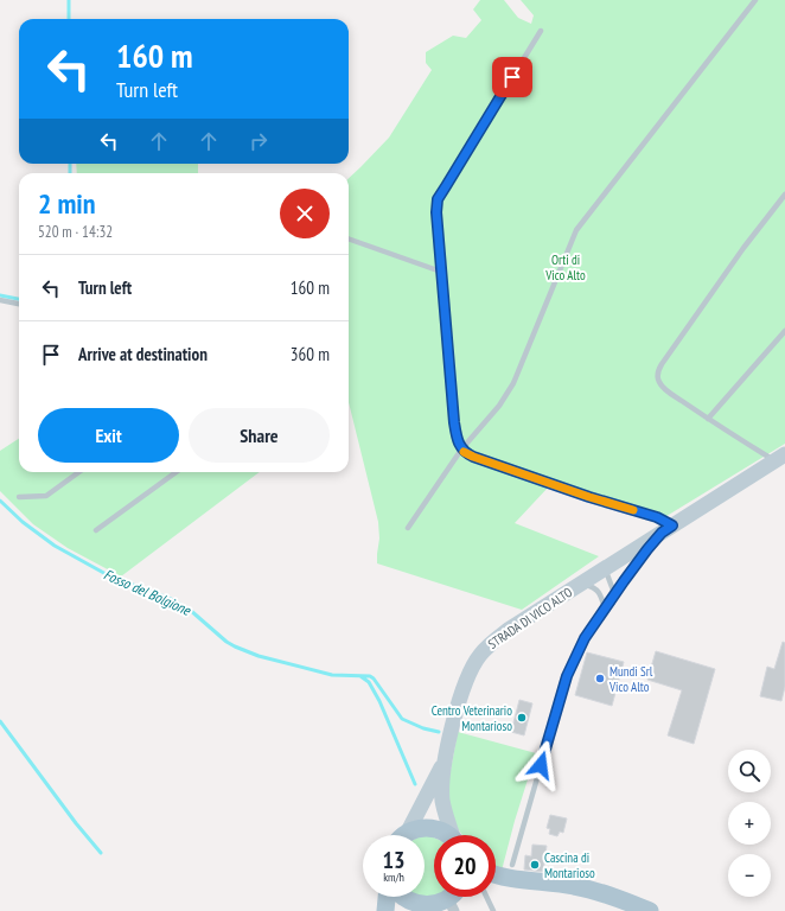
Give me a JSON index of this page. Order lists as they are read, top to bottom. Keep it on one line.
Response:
{"streets":{"street":["STRADA DI VICO ALTO"]},"water":["Fosso del Bolgione"],"parks":["Orti di Vico Alto"],"places":["Mundi Srl Vico Alto","Centro Veterinario Montarioso","Cascina di Montarioso"],"page":{"turn":["160 m","Turn left"],"heading":["2 min","520 m · 14:32"],"list":[{"name":"Turn left","value":"160 m"},{"name":"Arrive at destination","value":"360 m"}],"buttons":["Exit","Share"],"map_buttons":["+","−"],"speed":"13 km/h","limit":"20"}}
